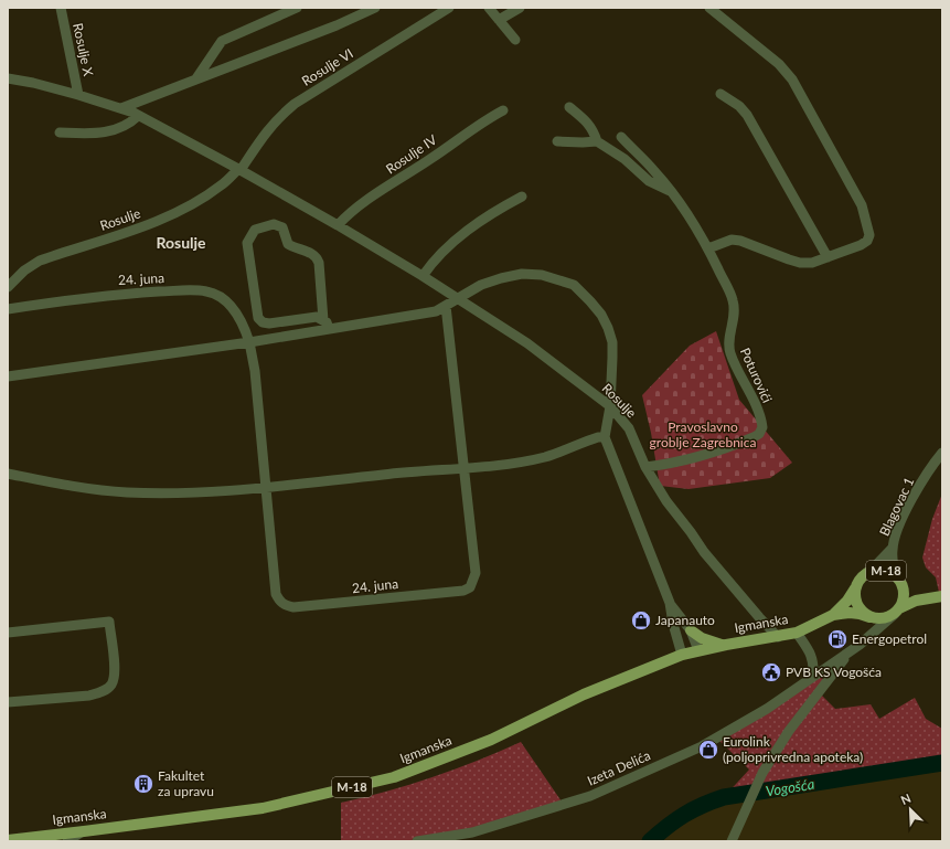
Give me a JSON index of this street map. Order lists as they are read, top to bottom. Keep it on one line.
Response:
{"streets":{"main road":["M-18","Igmanska"],"street":["Rosulje X","Rosulje VI","Rosulje IV","Rosulje","24. juna","Poturovići","Blagovac 1","Izeta Delića"]},"crossings":[["Rosulje X","Rosulje"],["Rosulje VI","Rosulje"],["Rosulje IV","Rosulje"],["Rosulje","Poturovići"],["Rosulje","Igmanska"],["Blagovac 1","M-18"],["Blagovac 1","Igmanska"],["Blagovac 1","Izeta Delića"],["M-18","Igmanska"],["M-18","Izeta Delića"],["Igmanska","Izeta Delića"]],"districts":["Rosulje"],"water":["Vogošća"],"parks":["Pravoslavno groblje Zagrebnica"],"places":{"shop":["Japanauto","Eurolink (poljoprivredna apoteka)"],"fuel station":["Energopetrol"],"public building":["PVB KS Vogošća"],"building":["Fakultet za upravu"]},"north":"top left"}
